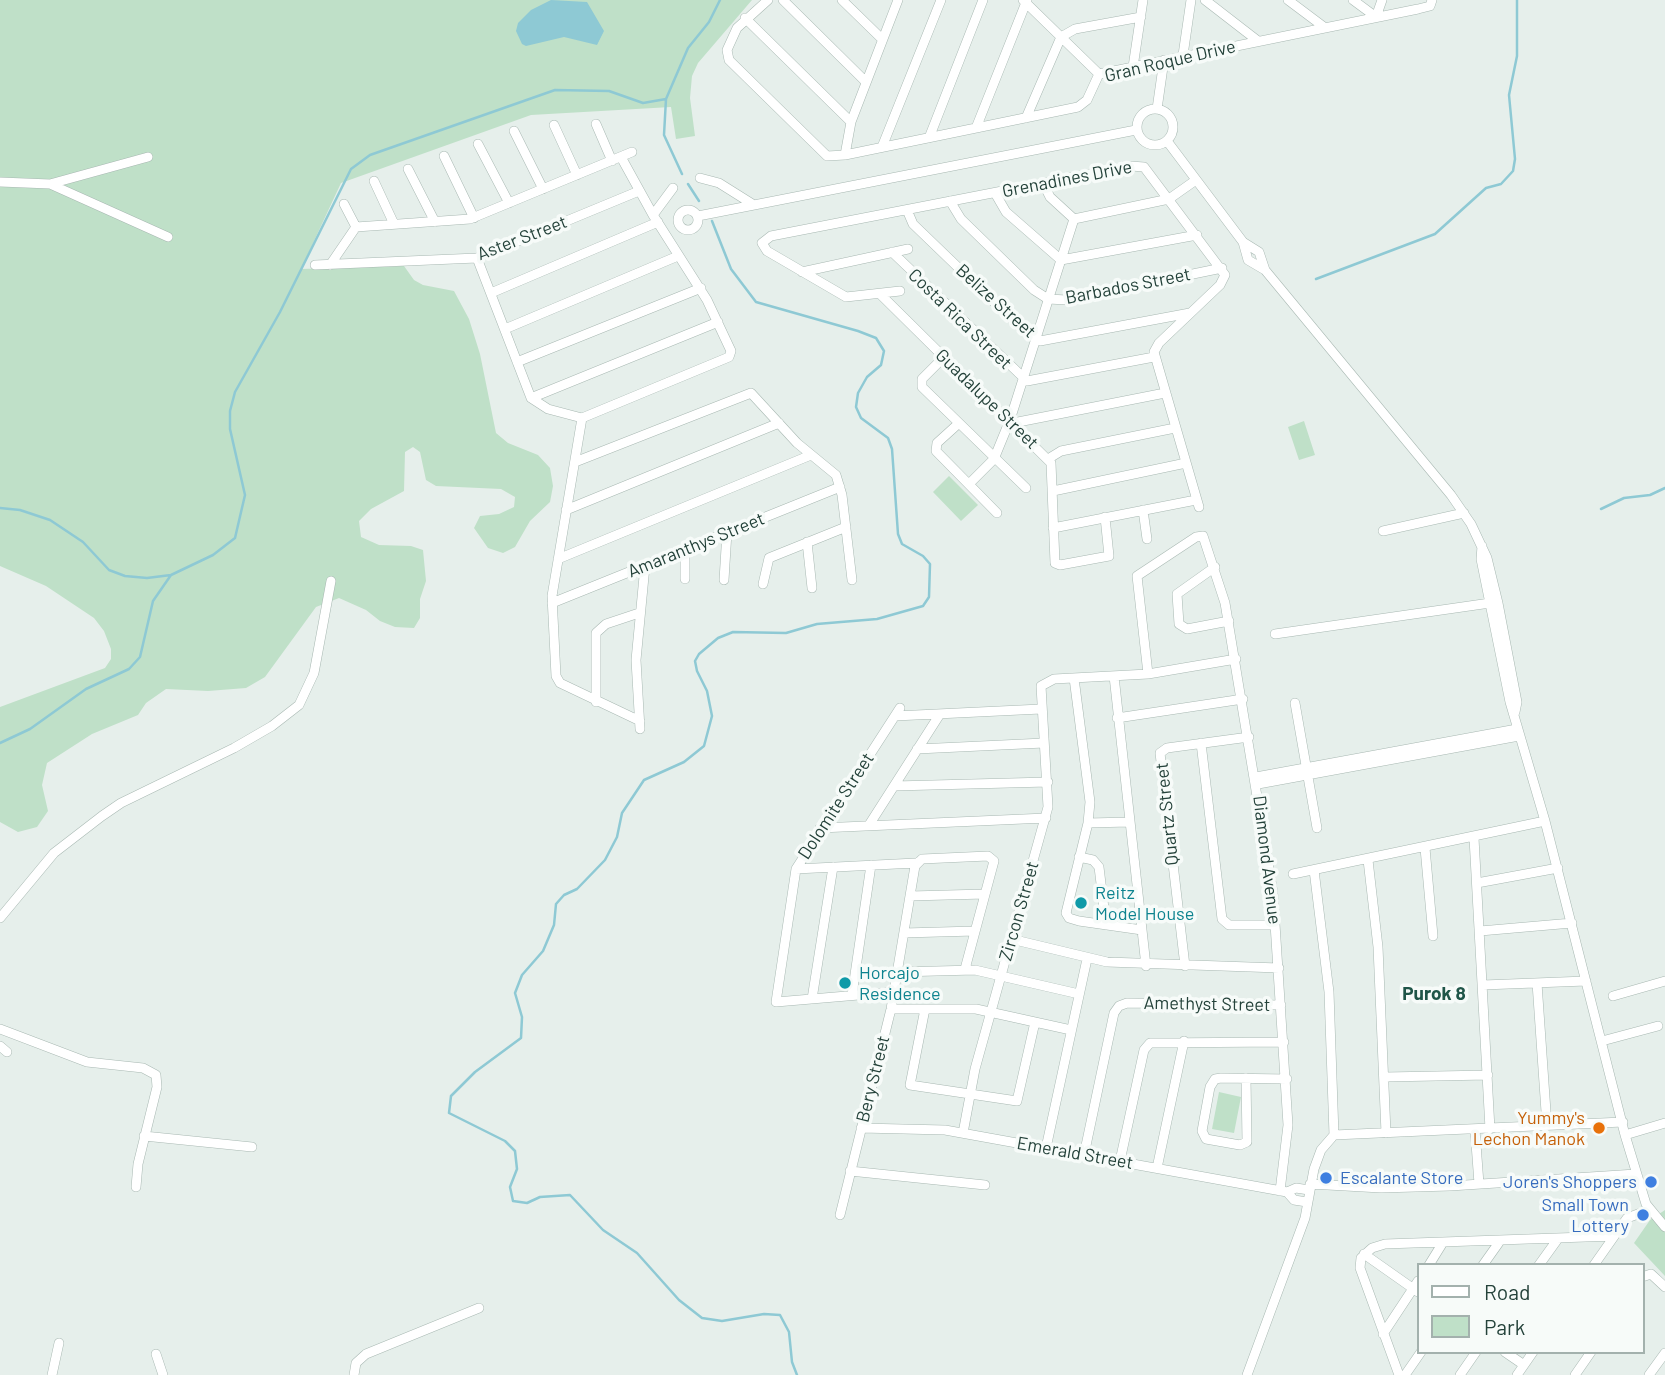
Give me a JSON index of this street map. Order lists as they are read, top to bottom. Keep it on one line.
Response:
{"streets":{"street":["Gran Roque Drive","Grenadines Drive","Aster Street","Barbados Street","Belize Street","Costa Rica Street","Guadalupe Street","Amaranthys Street","Dolomite Street","Quartz Street","Diamond Avenue","Zircon Street","Amethyst Street","Bery Street","Emerald Street"]},"crossings":[["Grenadines Drive","Barbados Street"],["Grenadines Drive","Belize Street"],["Grenadines Drive","Costa Rica Street"],["Dolomite Street","Bery Street"],["Quartz Street","Diamond Avenue"],["Diamond Avenue","Amethyst Street"],["Diamond Avenue","Emerald Street"],["Zircon Street","Emerald Street"],["Amethyst Street","Emerald Street"],["Bery Street","Emerald Street"]],"districts":["Purok 8"],"places":["Reitz Model House","Horcajo Residence","Yummy's Lechon Manok","Escalante Store","Joren's Shoppers","Small Town Lottery"],"legend":["Road","Park"]}
